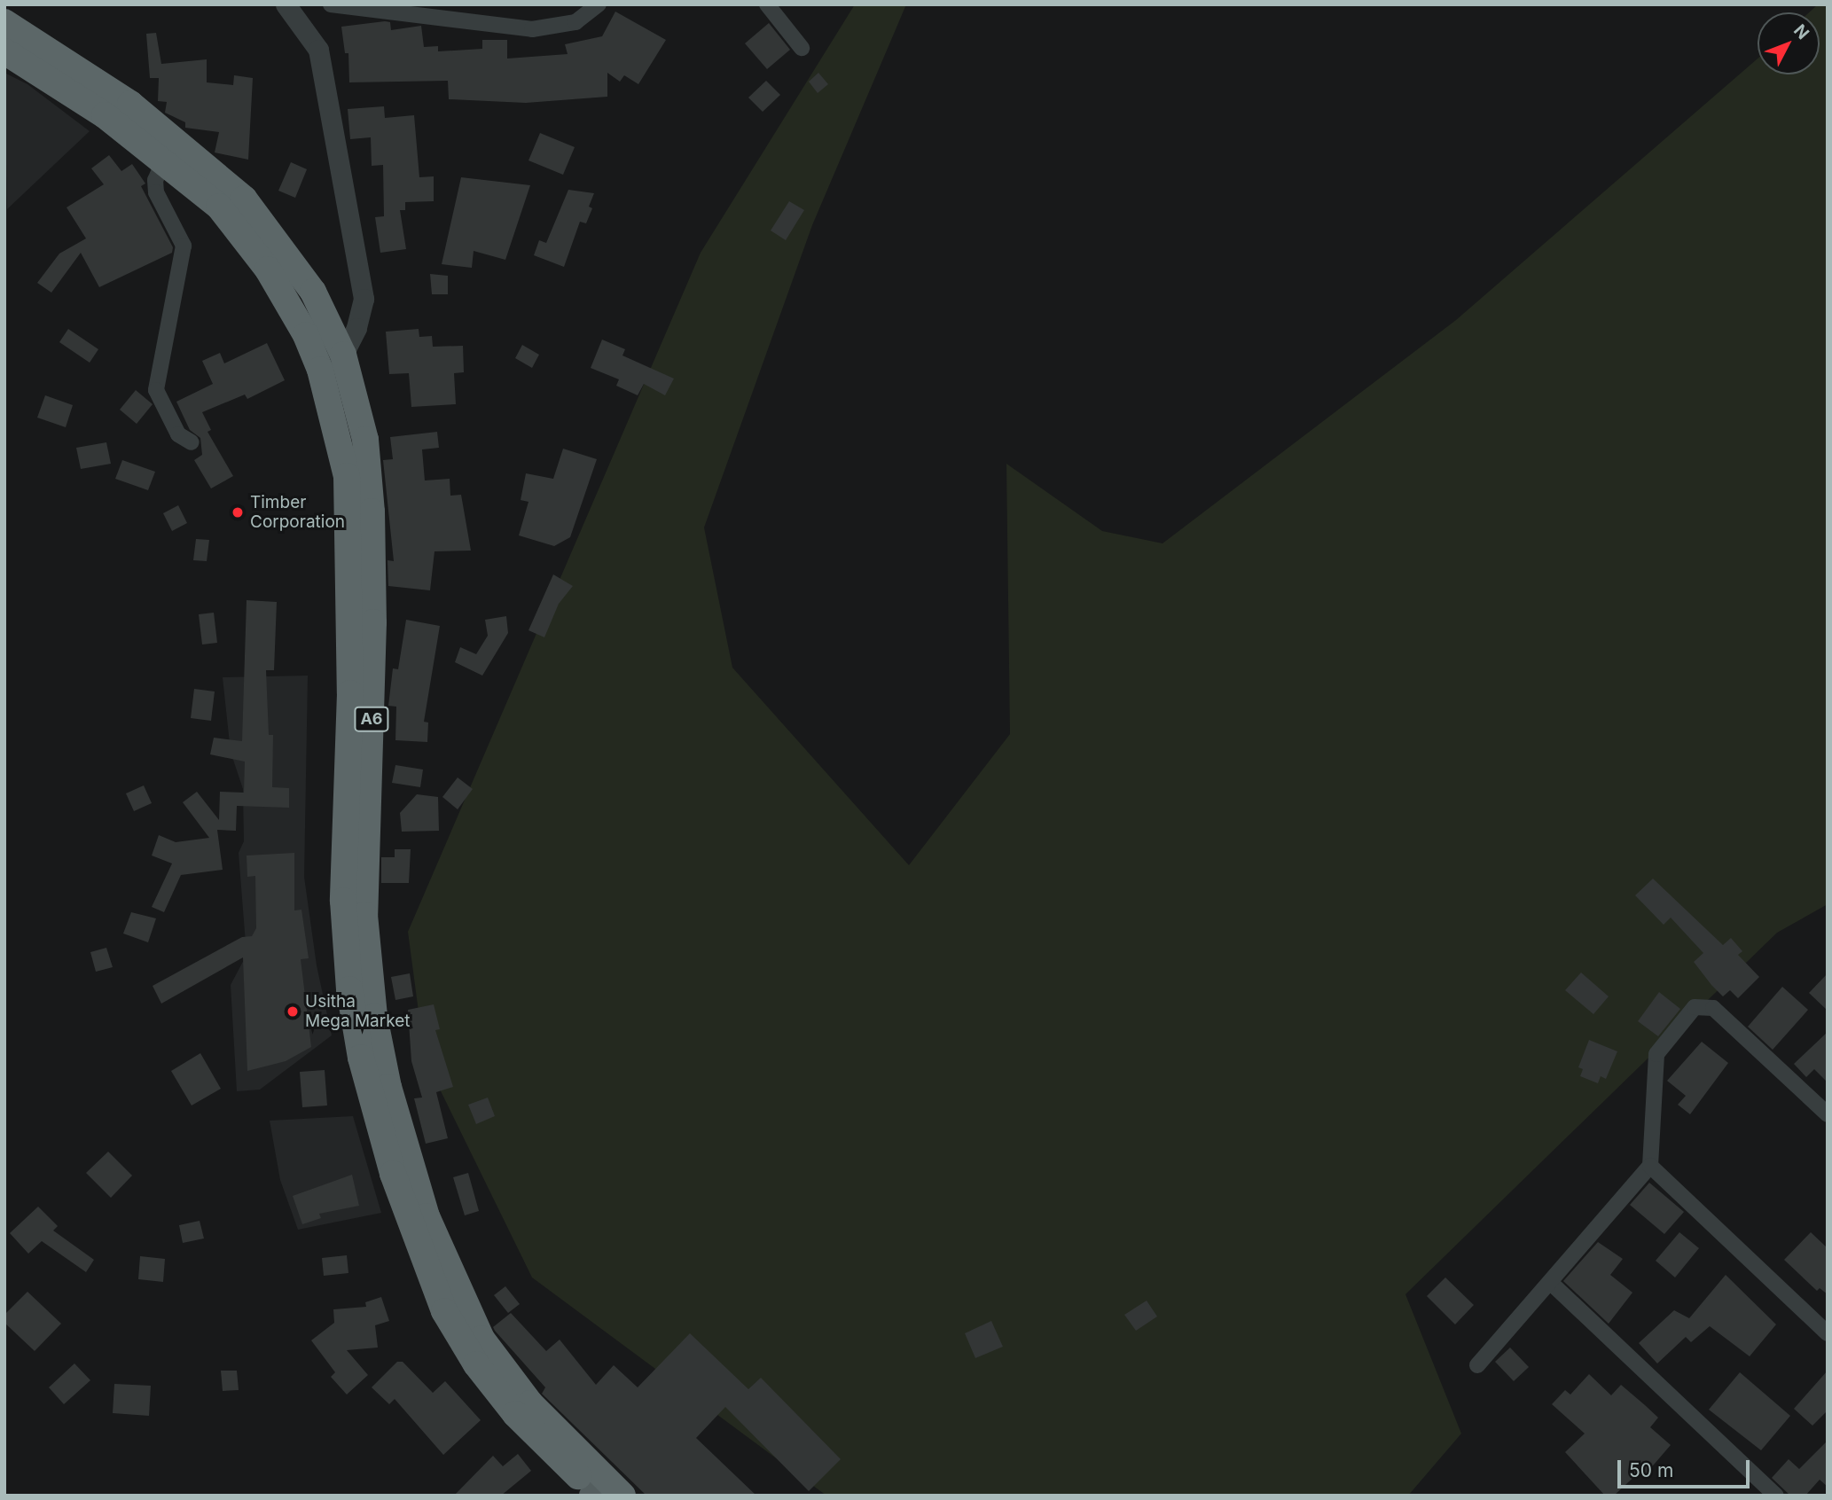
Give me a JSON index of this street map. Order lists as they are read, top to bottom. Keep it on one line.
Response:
{"streets":{"highway":["A6"]},"places":["Timber Corporation","Usitha Mega Market"],"scale_bar":"50 m","north":"top right"}
